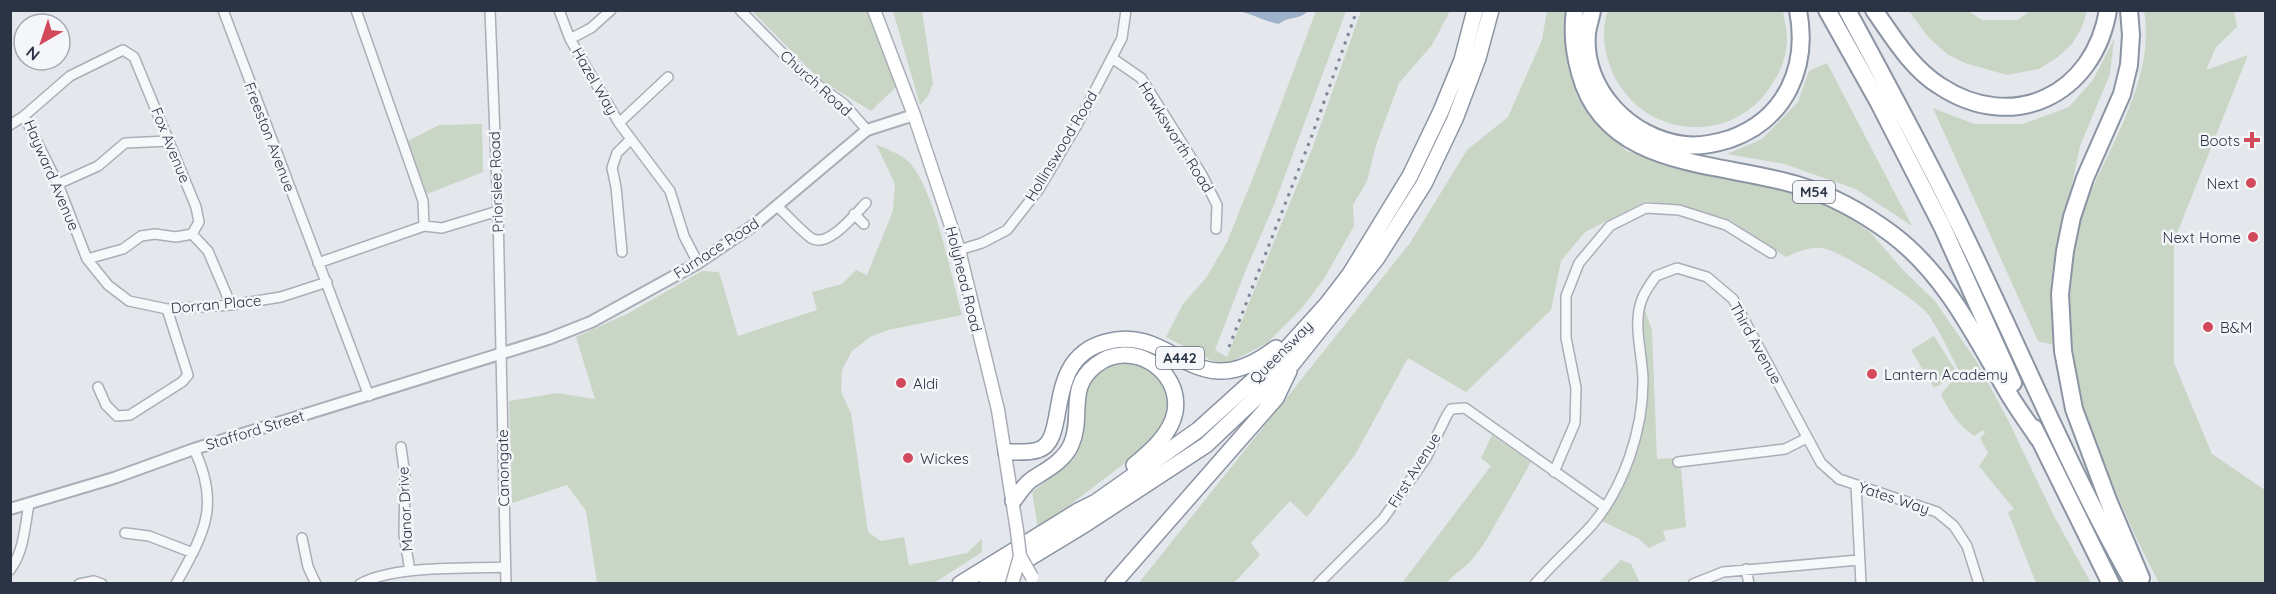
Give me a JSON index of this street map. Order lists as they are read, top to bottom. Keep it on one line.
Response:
{"streets":{"highway":["M54","Queensway","A442"],"main road":["Holyhead Road"],"street":["Hazel Way","Church Road","Freeston Avenue","Hawksworth Road","Fox Avenue","Hollinswood Road","Hayward Avenue","Priorslee Road","Furnace Road","Dorran Place","Third Avenue","Stafford Street","Canongate","First Avenue","Yates Way","Manor Drive"]},"crossings":[["Hazel Way","Furnace Road"],["Church Road","Furnace Road"],["Freeston Avenue","Dorran Place"],["Freeston Avenue","Stafford Street"],["Hawksworth Road","Hollinswood Road"],["Fox Avenue","Hayward Avenue"],["Hollinswood Road","Holyhead Road"],["Hayward Avenue","Dorran Place"],["Priorslee Road","Furnace Road"],["Priorslee Road","Stafford Street"],["Priorslee Road","Canongate"],["Furnace Road","Holyhead Road"],["Furnace Road","Stafford Street"],["Furnace Road","Canongate"],["Holyhead Road","A442"],["Third Avenue","First Avenue"],["Third Avenue","Yates Way"],["Queensway","A442"],["Stafford Street","Canongate"]],"places":{"health":["Boots"],"other":["Next","Next Home","B&M","Lantern Academy","Aldi","Wickes"]},"north":"bottom left"}
